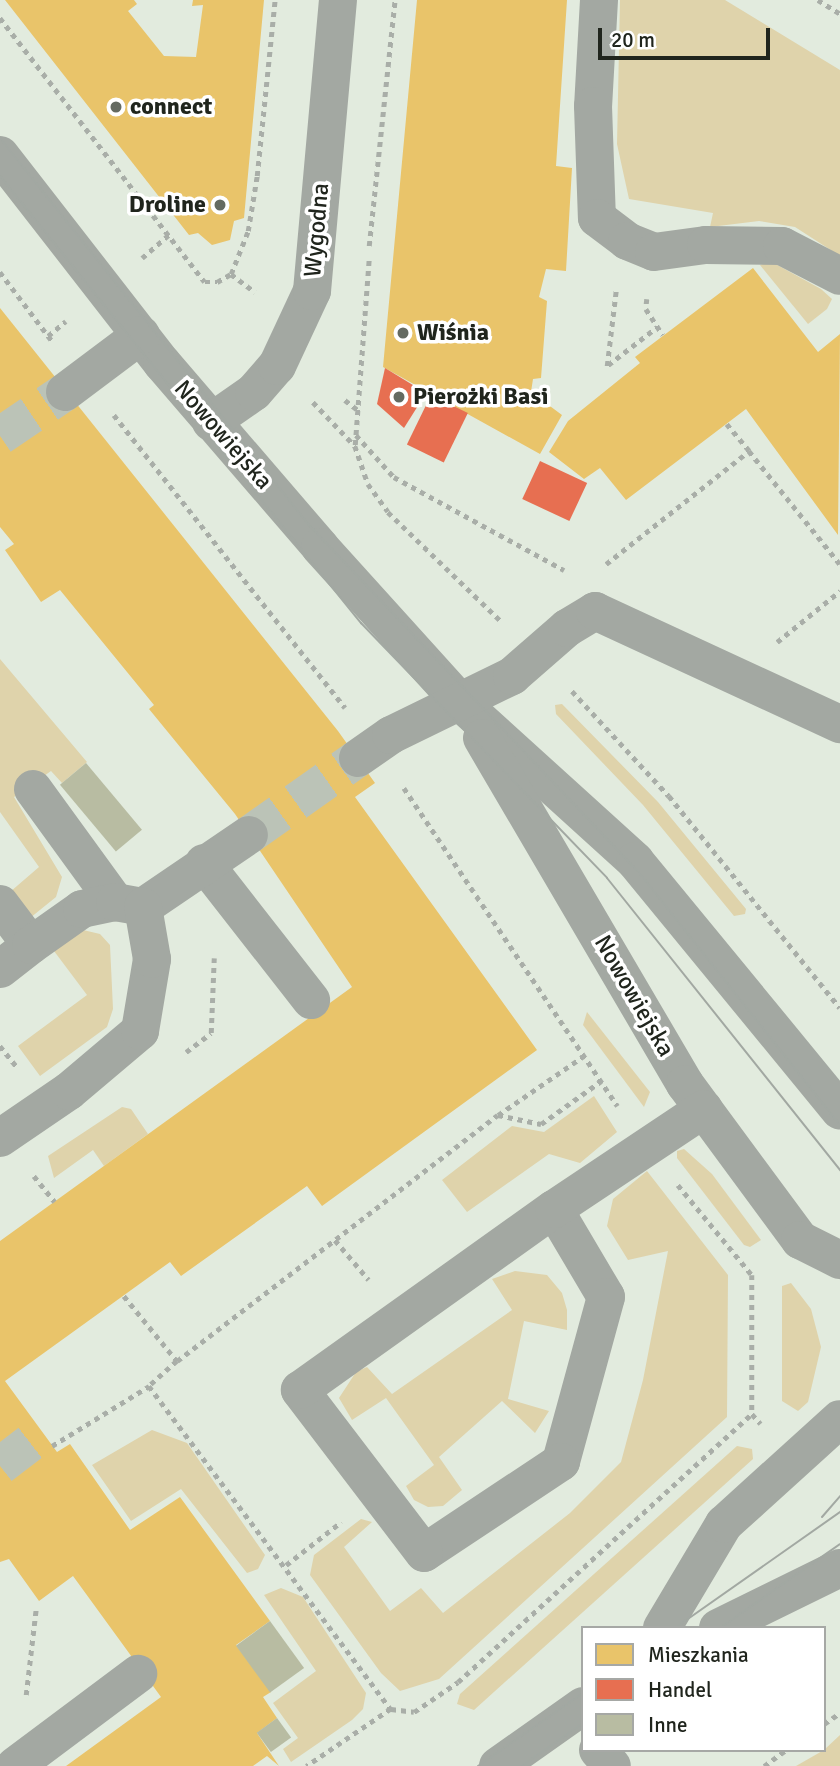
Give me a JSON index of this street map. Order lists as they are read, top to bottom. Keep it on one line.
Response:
{"streets":{"street":["Wygodna","Nowowiejska"]},"crossings":[["Wygodna","Nowowiejska"]],"places":["connect","Droline","Wiśnia","Pierożki Basi"],"legend":["Mieszkania","Handel","Inne"],"scale_bar":"20 m"}
